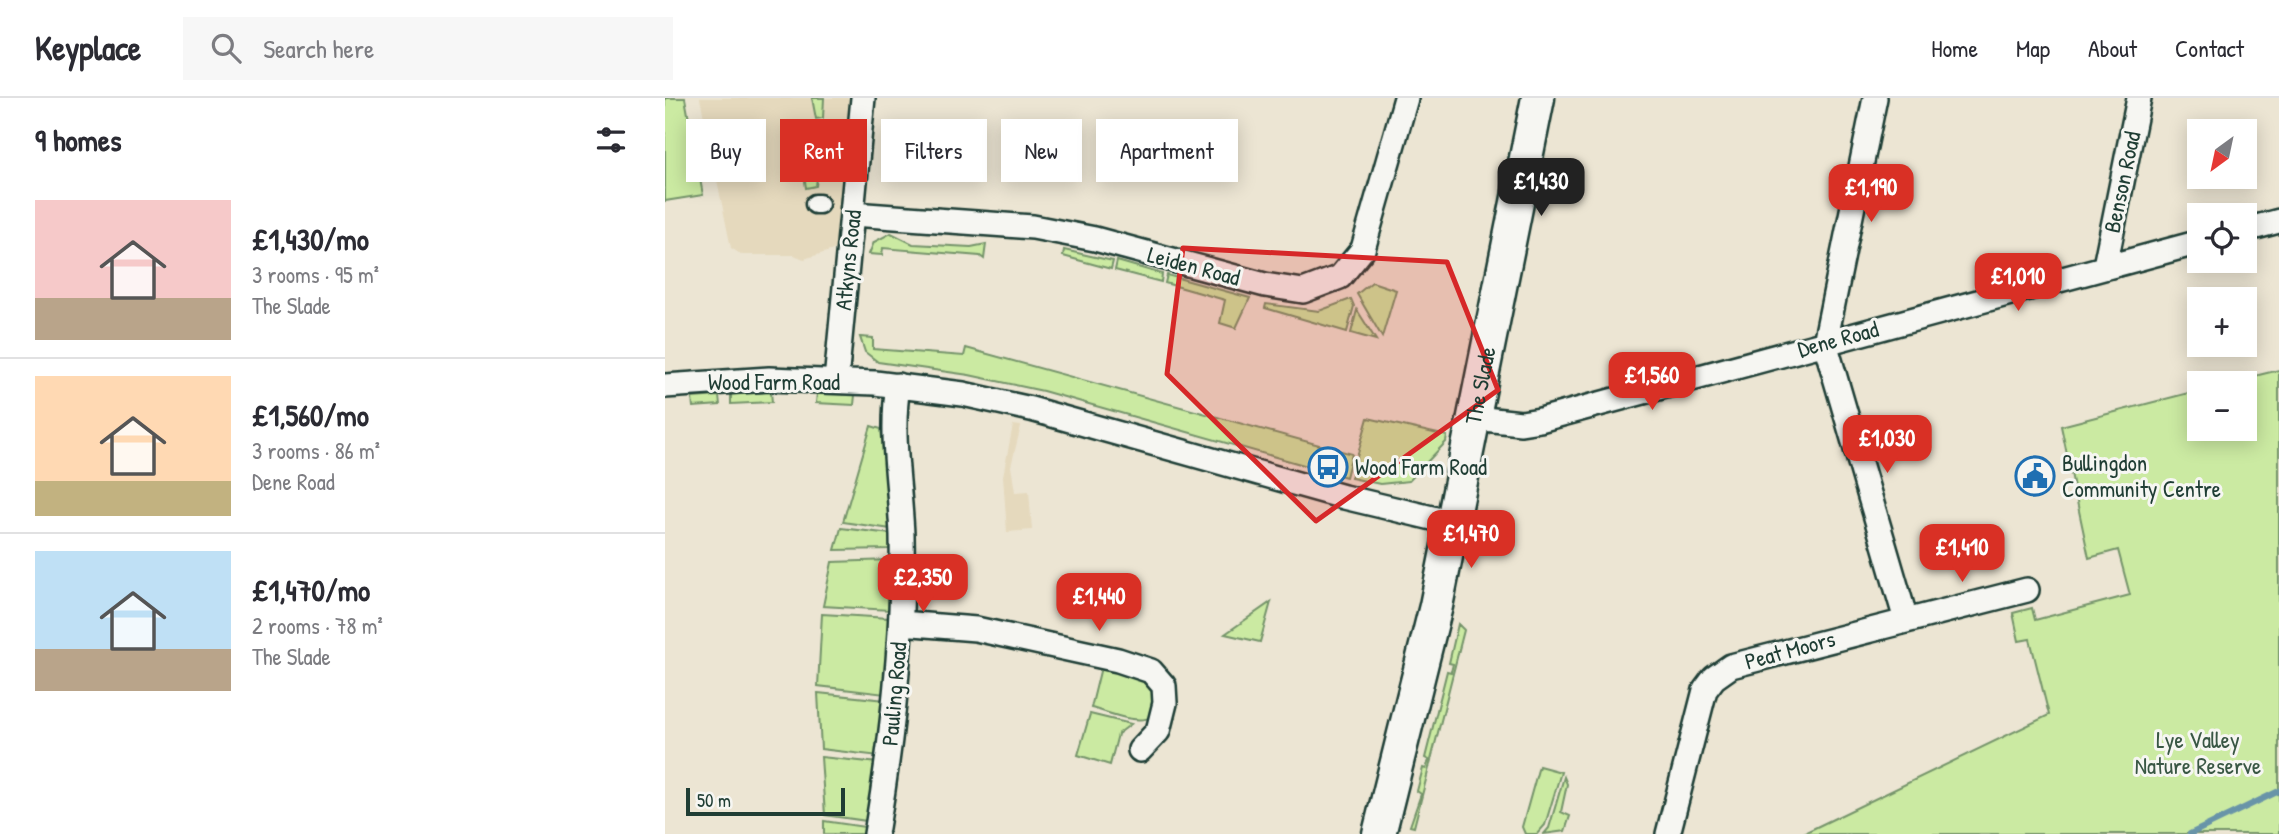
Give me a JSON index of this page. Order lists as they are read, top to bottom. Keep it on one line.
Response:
{"streets":{"main road":["The Slade"],"street":["Benson Road","Atkyns Road","Leiden Road","Dene Road","Wood Farm Road","Peat Moors","Pauling Road"]},"crossings":[["Benson Road","Dene Road"],["Atkyns Road","Leiden Road"],["Atkyns Road","Wood Farm Road"],["Dene Road","The Slade"],["Wood Farm Road","The Slade"],["Wood Farm Road","Pauling Road"]],"parks":["Lye Valley Nature Reserve"],"places":{"bus stop":["Wood Farm Road"],"public building":["Bullingdon Community Centre"]},"scale_bar":"50 m","north":"bottom left","page":{"header":"Keyplace","search":"Search here","nav":["Home","Map","About","Contact"],"heading":"9 homes","map_buttons":["+","−"],"chip":["Buy","Rent","Filters","New","Apartment"],"price":["£1,430","£1,190","£1,010","£1,560","£1,030","£1,470","£1,410","£2,350","£1,440"],"list":[{"name":"£1,430/mo","note":"3 rooms · 95 m² · The Slade"},{"name":"£1,560/mo","note":"3 rooms · 86 m² · Dene Road"},{"name":"£1,470/mo","note":"2 rooms · 78 m² · The Slade"}],"scale":"50 m"}}
